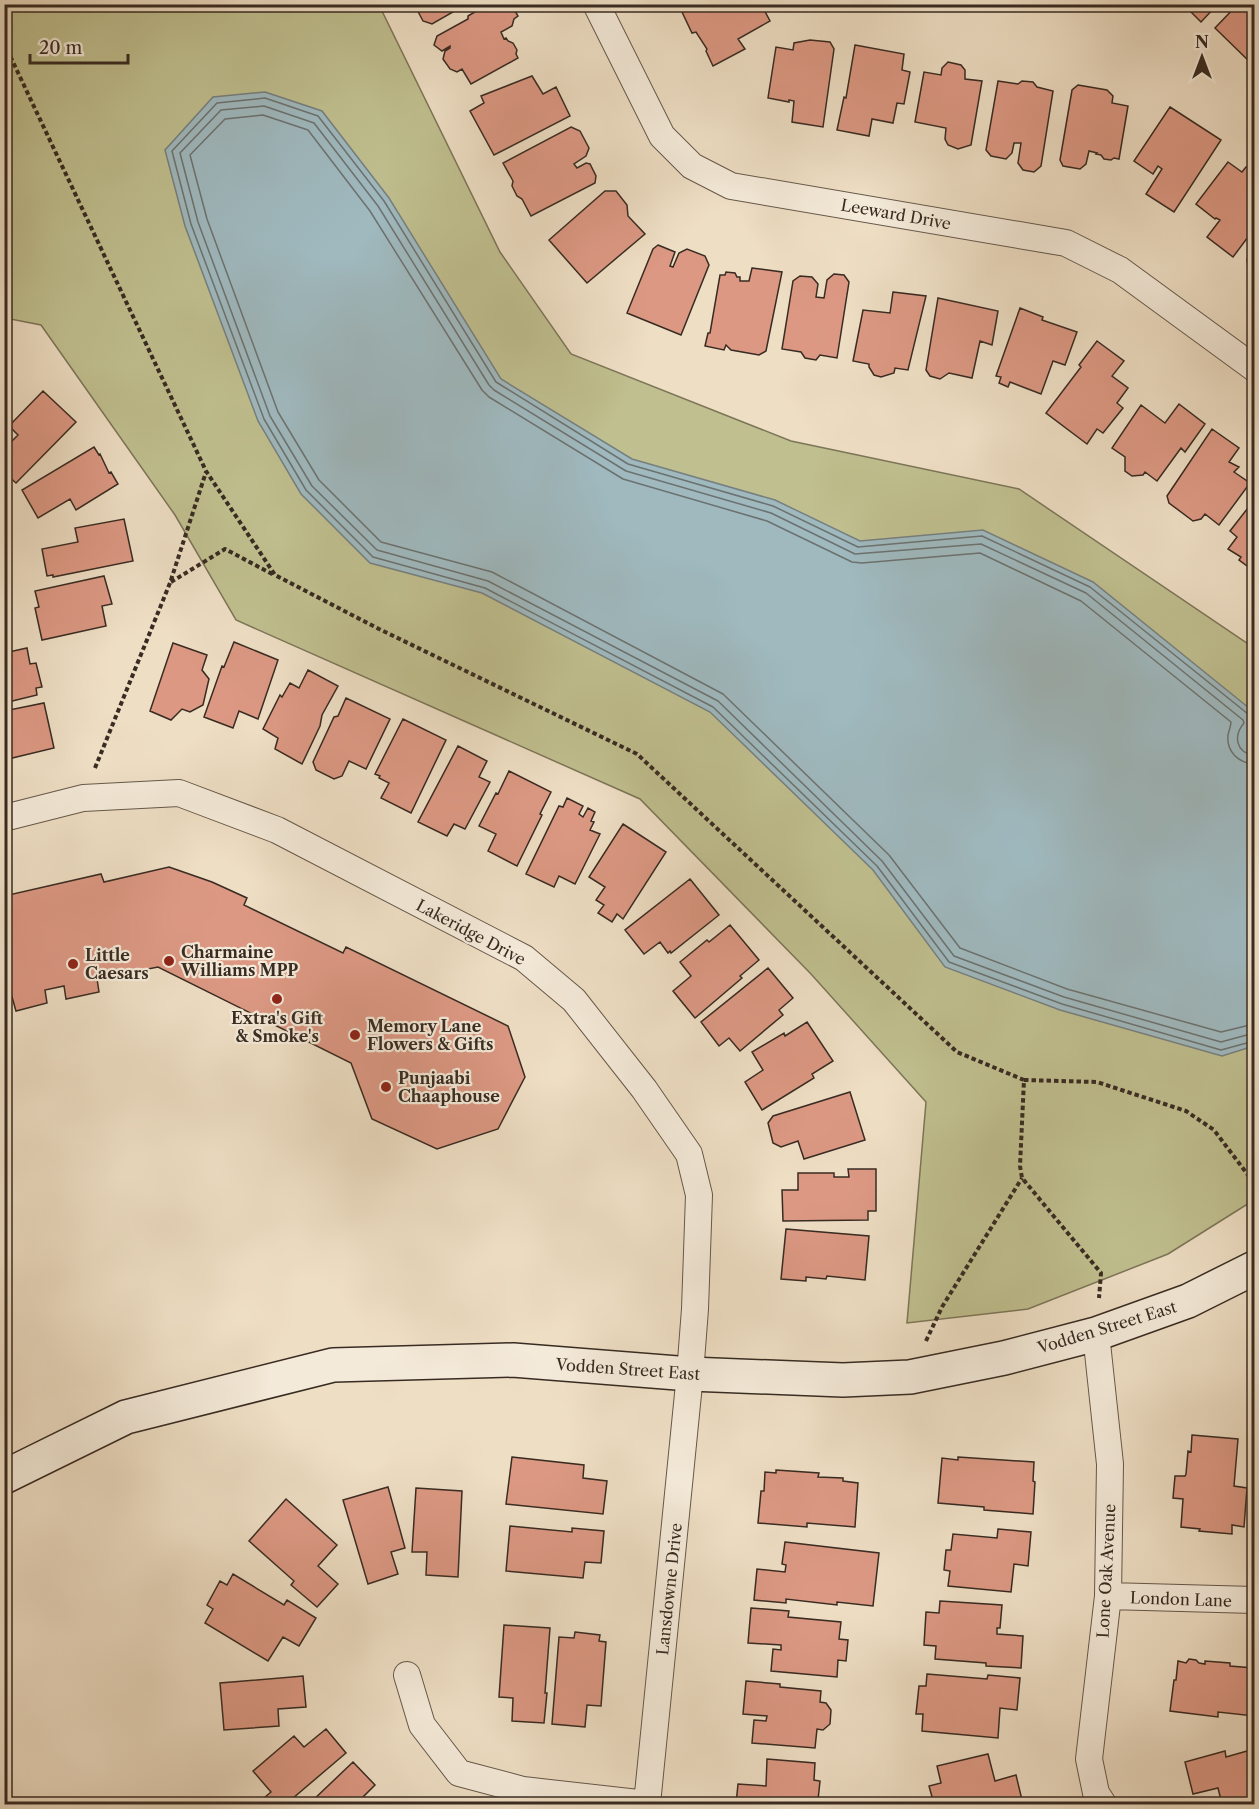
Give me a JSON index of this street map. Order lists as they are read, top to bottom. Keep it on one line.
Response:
{"streets":{"street":["Leeward Drive","Lakeridge Drive","Vodden Street East","Lone Oak Avenue","Lansdowne Drive","London Lane"]},"crossings":[["Lakeridge Drive","Vodden Street East"],["Lakeridge Drive","Lansdowne Drive"],["Vodden Street East","Lone Oak Avenue"],["Vodden Street East","Lansdowne Drive"],["Lone Oak Avenue","London Lane"]],"places":["Charmaine Williams MPP","Little Caesars","Extra's Gift & Smoke's","Memory Lane Flowers & Gifts","Punjaabi Chaaphouse"],"scale_bar":"20 m","north":"top"}
